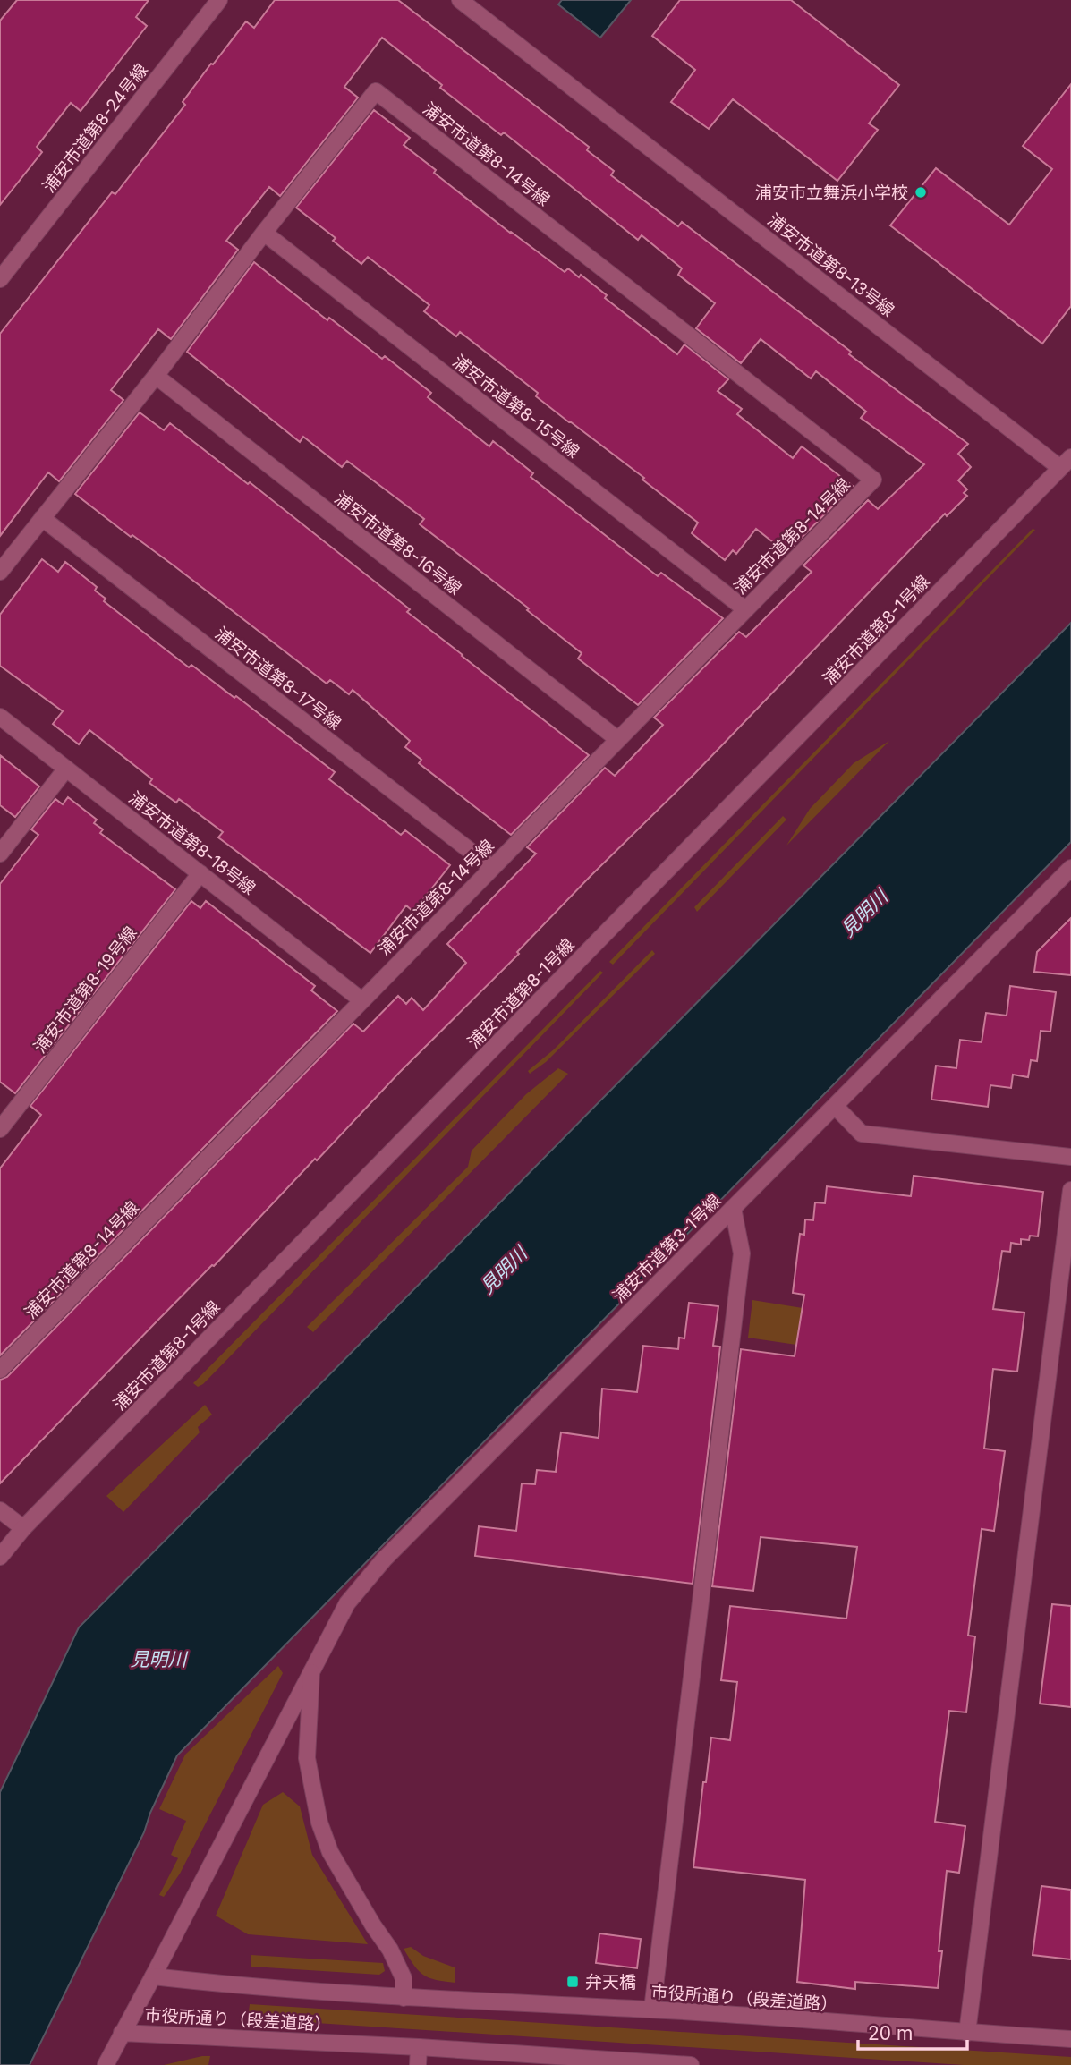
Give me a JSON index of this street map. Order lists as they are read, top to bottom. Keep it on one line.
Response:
{"streets":{"street":["浦安市道第8-24号線","浦安市道第8-14号線","浦安市道第8-13号線","浦安市道第8-15号線","浦安市道第8-16号線","浦安市道第8-1号線","浦安市道第8-17号線","浦安市道第8-18号線","浦安市道第8-19号線","浦安市道第3-1号線","市役所通り（段差道路）"]},"crossings":[["浦安市道第8-14号線","浦安市道第8-15号線"],["浦安市道第8-14号線","浦安市道第8-16号線"],["浦安市道第8-14号線","浦安市道第8-17号線"],["浦安市道第8-14号線","浦安市道第8-18号線"],["浦安市道第8-13号線","浦安市道第8-1号線"],["浦安市道第8-18号線","浦安市道第8-19号線"],["浦安市道第3-1号線","市役所通り（段差道路）"]],"water":["見明川"],"places":{"other":["浦安市立舞浜小学校"],"transit":["弁天橋"]},"scale_bar":"20 m"}
